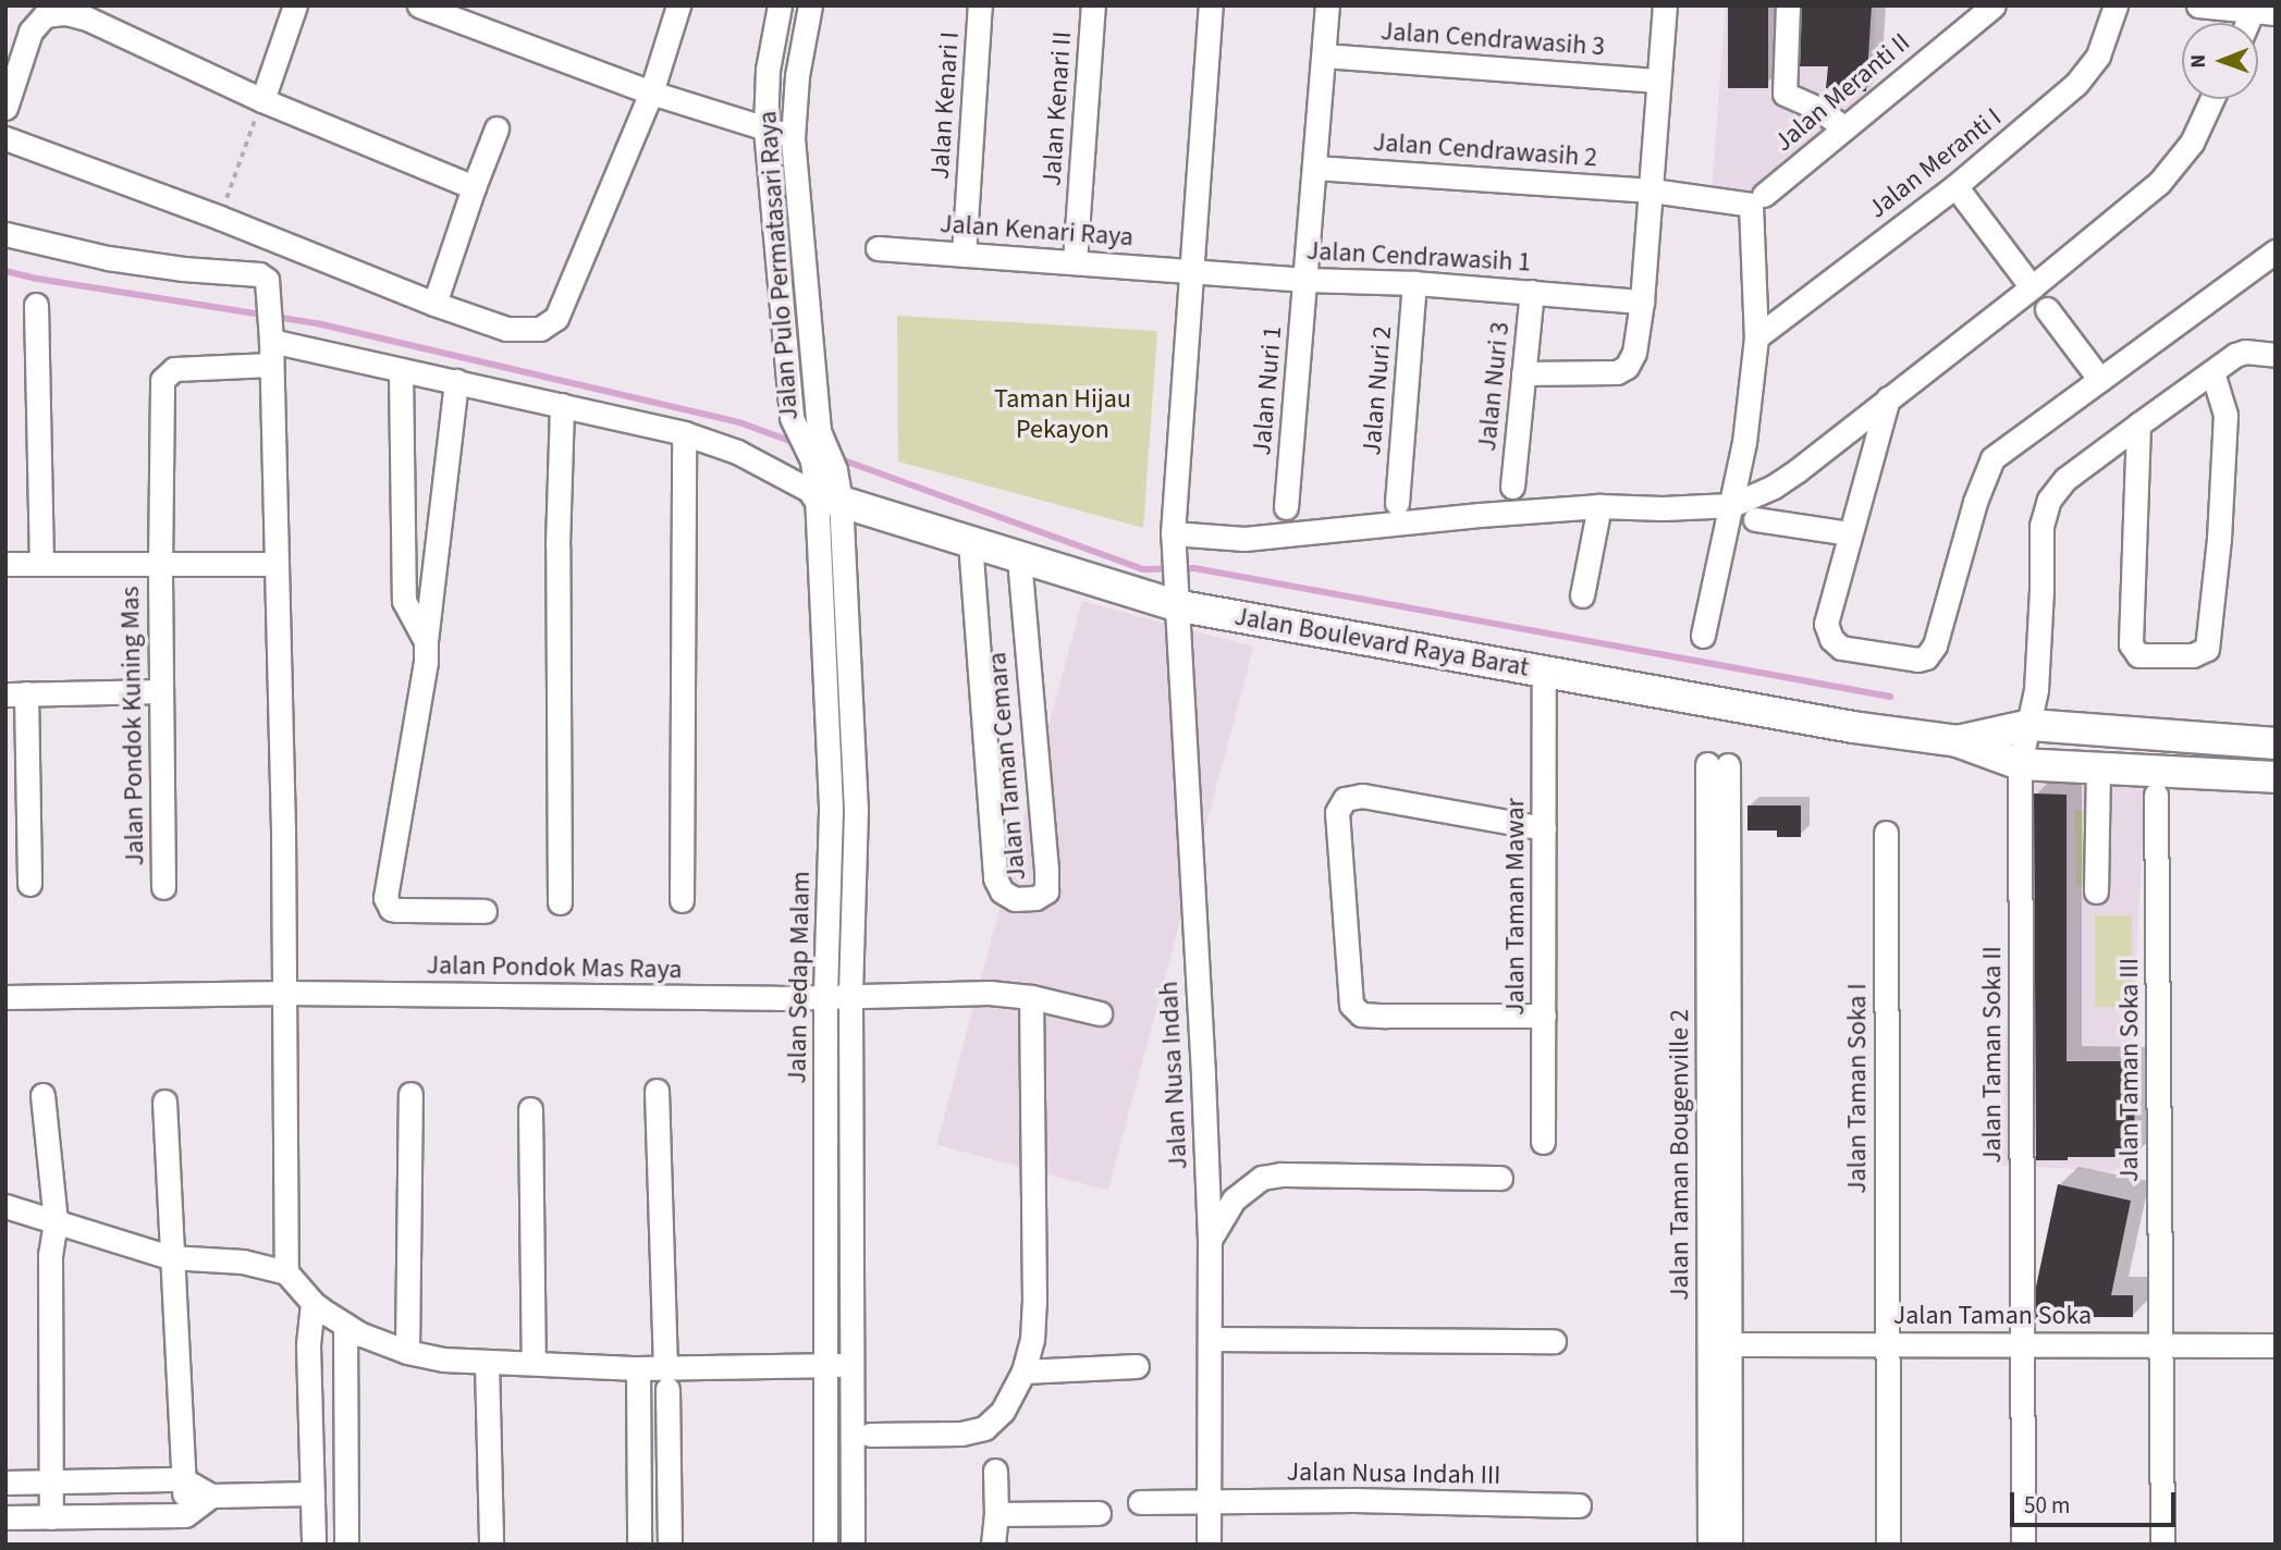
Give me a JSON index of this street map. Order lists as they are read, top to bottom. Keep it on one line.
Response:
{"streets":{"main road":["Jalan Boulevard Raya Barat"],"street":["Jalan Cendrawasih 3","Jalan Meranti II","Jalan Kenari I","Jalan Kenari II","Jalan Cendrawasih 2","Jalan Meranti I","Jalan Kenari Raya","Jalan Cendrawasih 1","Jalan Pulo Permatasari Raya","Jalan Nuri 3","Jalan Nuri 1","Jalan Nuri 2","Jalan Pondok Kuning Mas","Jalan Taman Cemara","Jalan Taman Mawar","Jalan Pondok Mas Raya","Jalan Sedap Malam","Jalan Taman Soka II","Jalan Taman Soka III","Jalan Nusa Indah","Jalan Taman Soka I","Jalan Taman Bougenville 2","Jalan Taman Soka","Jalan Nusa Indah III"]},"crossings":[["Jalan Cendrawasih 3","Jalan Nuri 1"],["Jalan Kenari I","Jalan Kenari Raya"],["Jalan Kenari II","Jalan Kenari Raya"],["Jalan Cendrawasih 2","Jalan Meranti I"],["Jalan Cendrawasih 2","Jalan Nuri 1"],["Jalan Kenari Raya","Jalan Cendrawasih 1"],["Jalan Kenari Raya","Jalan Nusa Indah"],["Jalan Cendrawasih 1","Jalan Nuri 3"],["Jalan Cendrawasih 1","Jalan Nuri 1"],["Jalan Cendrawasih 1","Jalan Nuri 2"],["Jalan Cendrawasih 1","Jalan Nusa Indah"],["Jalan Pulo Permatasari Raya","Jalan Sedap Malam"],["Jalan Boulevard Raya Barat","Jalan Taman Cemara"],["Jalan Boulevard Raya Barat","Jalan Taman Mawar"],["Jalan Boulevard Raya Barat","Jalan Sedap Malam"],["Jalan Boulevard Raya Barat","Jalan Nusa Indah"],["Jalan Pondok Mas Raya","Jalan Sedap Malam"],["Jalan Taman Soka II","Jalan Taman Soka"],["Jalan Taman Soka III","Jalan Taman Soka"],["Jalan Nusa Indah","Jalan Nusa Indah III"],["Jalan Taman Soka I","Jalan Taman Soka"],["Jalan Taman Bougenville 2","Jalan Taman Soka"]],"parks":["Taman Hijau Pekayon"],"scale_bar":"50 m","north":"left"}
